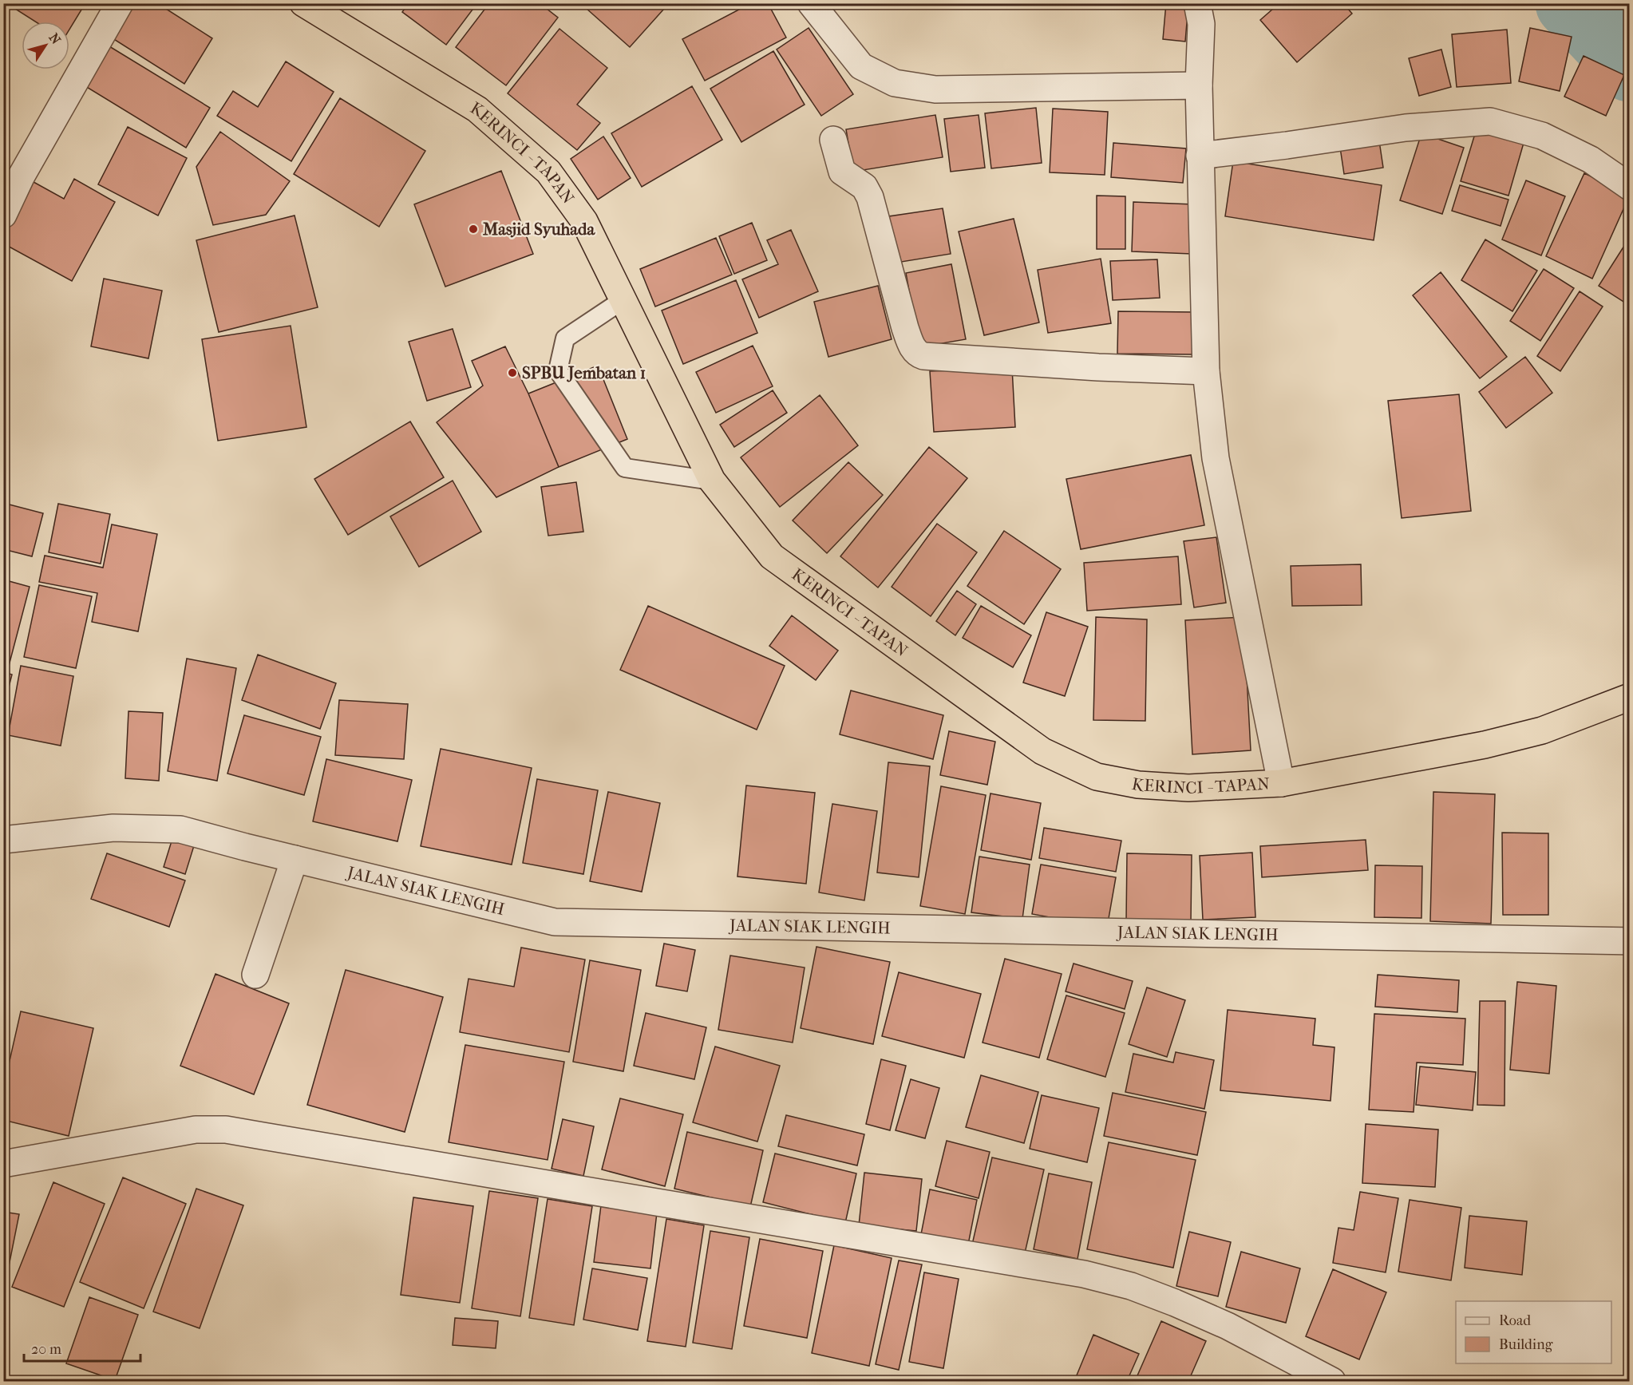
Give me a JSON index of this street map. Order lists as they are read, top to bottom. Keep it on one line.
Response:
{"streets":{"highway":["KERINCI - TAPAN"],"street":["JALAN SIAK LENGIH"]},"places":["Masjid Syuhada","SPBU Jembatan 1"],"legend":["Road","Building"],"scale_bar":"20 m","north":"top right"}
